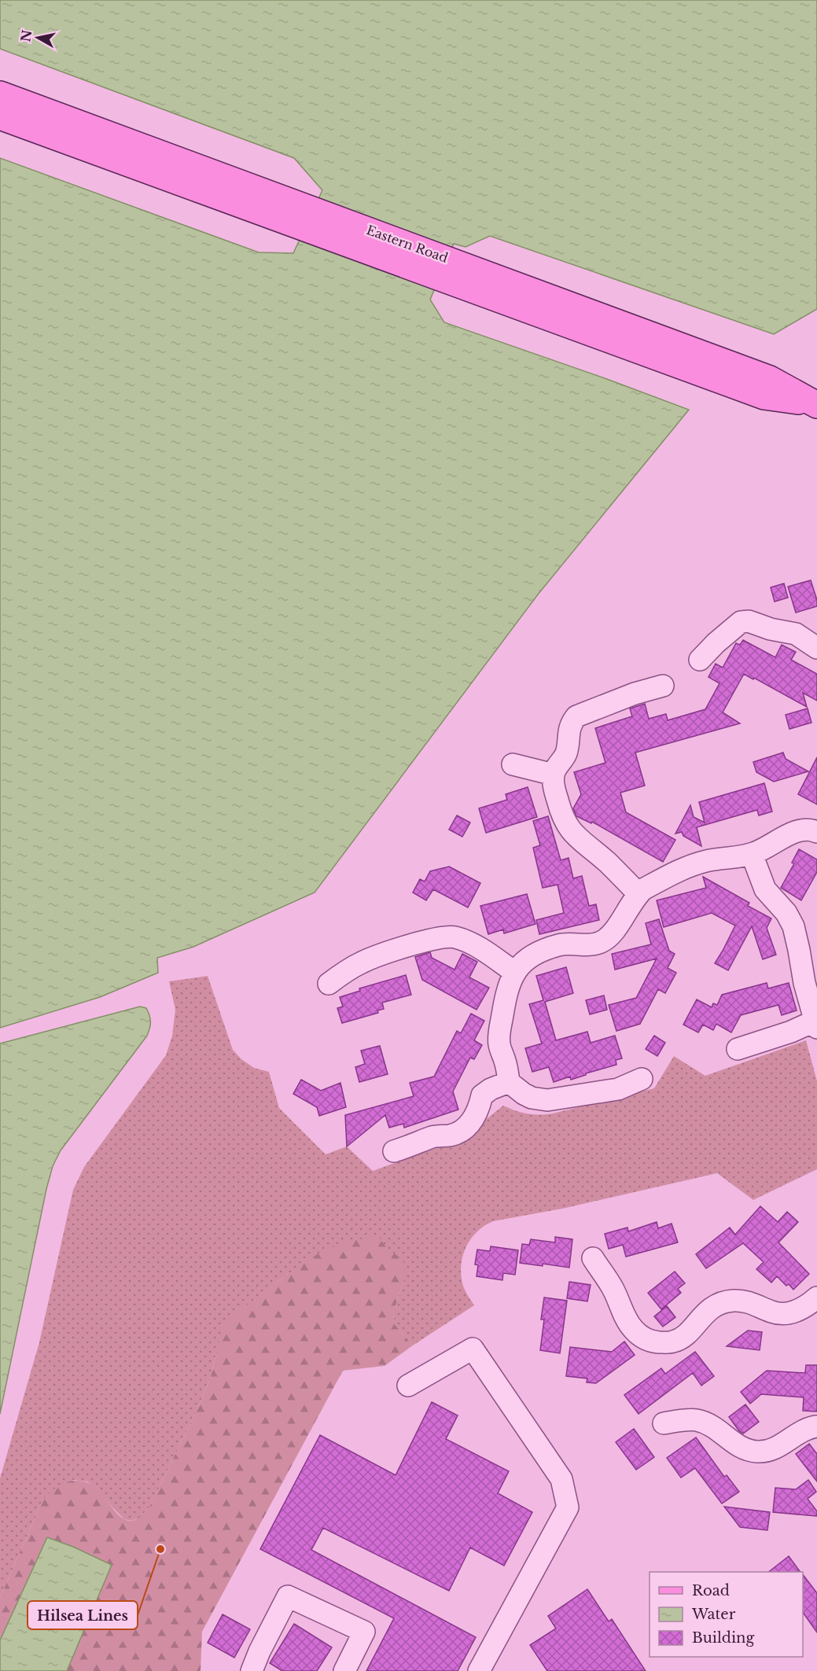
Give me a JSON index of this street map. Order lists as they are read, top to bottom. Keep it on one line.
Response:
{"streets":{"main road":["Eastern Road"]},"places":["Hilsea Lines"],"legend":["Road","Water","Building"],"north":"left"}
